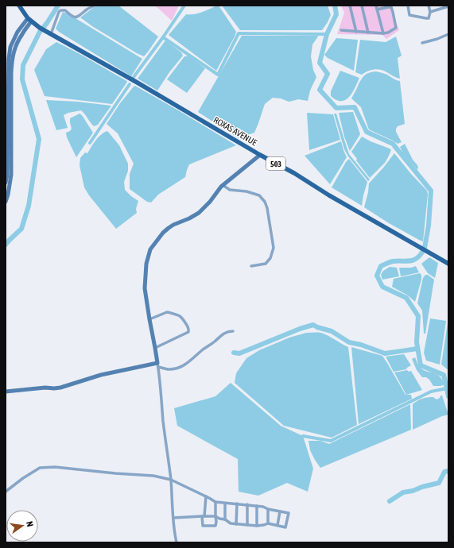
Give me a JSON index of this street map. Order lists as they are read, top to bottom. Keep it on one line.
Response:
{"streets":{"main road":["ROXAS AVENUE","503"]},"north":"right"}
